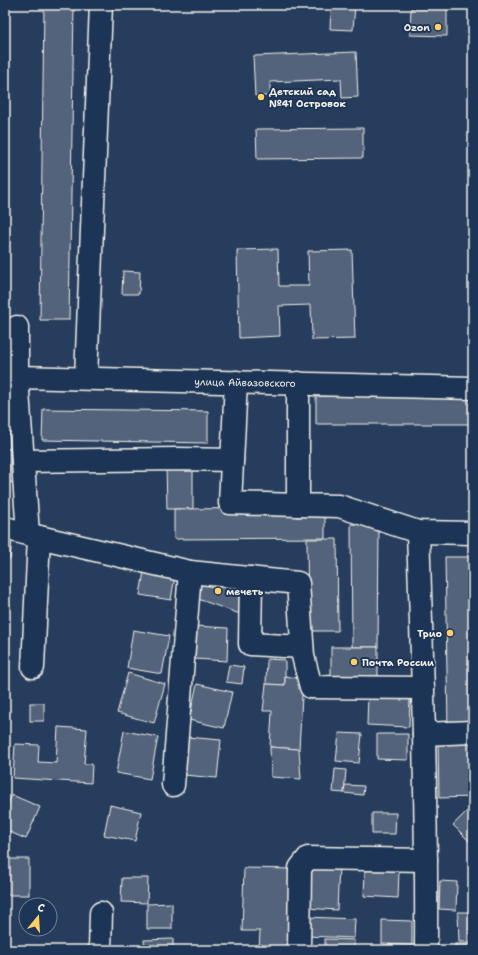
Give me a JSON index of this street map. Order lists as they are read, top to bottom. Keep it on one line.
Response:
{"streets":{"street":["улица Айвазовского"]},"places":["Ozon","Детский сад №41 Островок","мечеть","Трио","Почта России"],"north":"top"}
